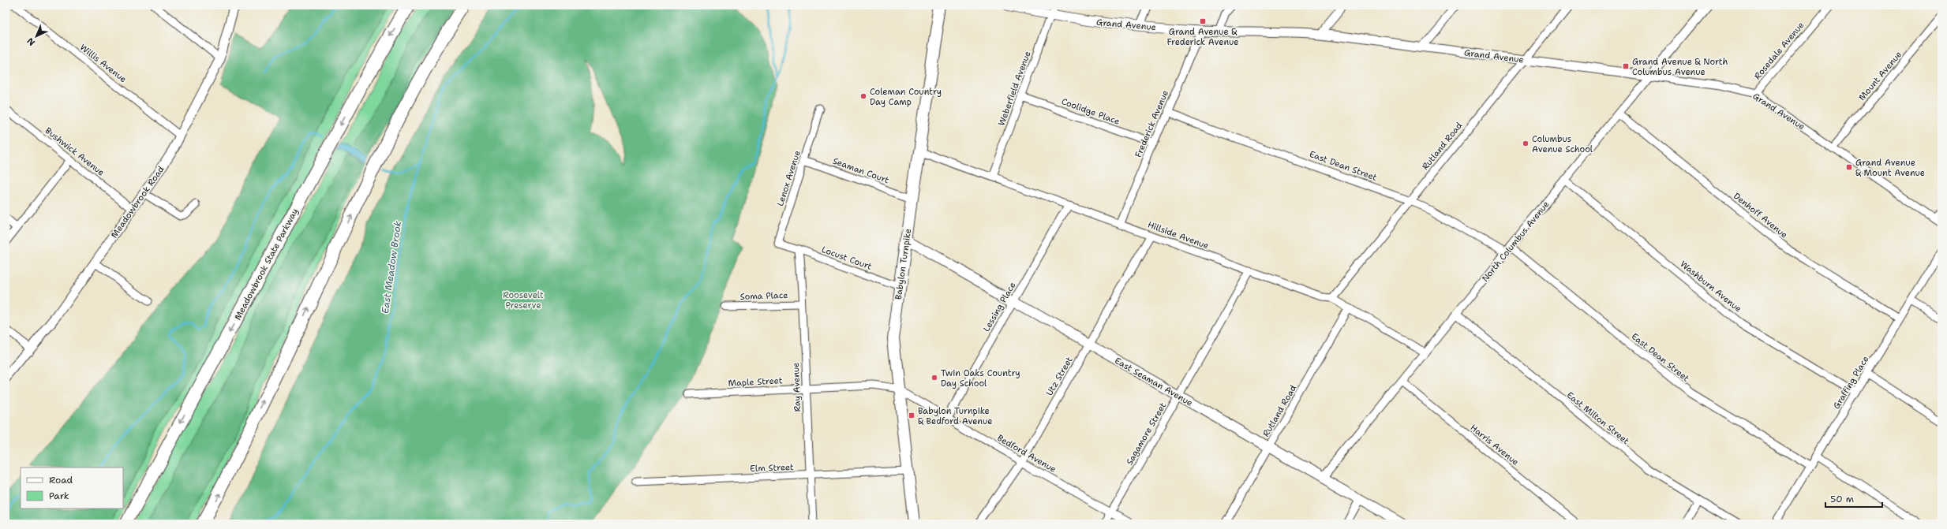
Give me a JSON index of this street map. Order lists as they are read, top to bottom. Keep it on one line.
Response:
{"streets":{"highway":["Meadowbrook State Parkway"],"main road":["Babylon Turnpike","East Seaman Avenue"],"street":["Grand Avenue","Rosedale Avenue","Willis Avenue","Mount Avenue","Weberfield Avenue","Coolidge Place","Frederick Avenue","Rutland Road","Bushwick Avenue","East Dean Street","Seaman Court","Lenox Avenue","Meadowbrook Road","Denhoff Avenue","Hillside Avenue","North Columbus Avenue","Locust Court","Washburn Avenue","Soma Place","Lessing Place","Utz Street","Maple Street","Graffing Place","Ray Avenue","East Milton Street","Sagamore Street","Harris Avenue","Bedford Avenue","Elm Street"]},"crossings":[["Grand Avenue","Rosedale Avenue"],["Grand Avenue","Mount Avenue"],["Grand Avenue","Weberfield Avenue"],["Grand Avenue","Frederick Avenue"],["Grand Avenue","Rutland Road"],["Grand Avenue","North Columbus Avenue"],["Willis Avenue","Meadowbrook Road"],["Weberfield Avenue","Coolidge Place"],["Weberfield Avenue","Hillside Avenue"],["Coolidge Place","Frederick Avenue"],["Frederick Avenue","East Dean Street"],["Frederick Avenue","Hillside Avenue"],["Rutland Road","East Dean Street"],["Rutland Road","Hillside Avenue"],["Rutland Road","East Seaman Avenue"],["Bushwick Avenue","Meadowbrook Road"],["East Dean Street","North Columbus Avenue"],["East Dean Street","Graffing Place"],["Seaman Court","Lenox Avenue"],["Seaman Court","Babylon Turnpike"],["Lenox Avenue","Locust Court"],["Denhoff Avenue","North Columbus Avenue"],["Denhoff Avenue","Graffing Place"],["Hillside Avenue","North Columbus Avenue"],["Hillside Avenue","Babylon Turnpike"],["Hillside Avenue","Lessing Place"],["Hillside Avenue","Utz Street"],["Hillside Avenue","Sagamore Street"],["North Columbus Avenue","Washburn Avenue"],["North Columbus Avenue","East Seaman Avenue"],["North Columbus Avenue","East Milton Street"],["North Columbus Avenue","Harris Avenue"],["Locust Court","Babylon Turnpike"],["Locust Court","Ray Avenue"],["Babylon Turnpike","Maple Street"],["Babylon Turnpike","East Seaman Avenue"],["Babylon Turnpike","Bedford Avenue"],["Babylon Turnpike","Elm Street"],["Washburn Avenue","Graffing Place"],["Soma Place","Ray Avenue"],["Lessing Place","East Seaman Avenue"],["Lessing Place","Bedford Avenue"],["Utz Street","East Seaman Avenue"],["Utz Street","Bedford Avenue"],["Maple Street","Ray Avenue"],["Maple Street","Bedford Avenue"],["East Seaman Avenue","Sagamore Street"],["Ray Avenue","Elm Street"],["Sagamore Street","Bedford Avenue"]],"water":["East Meadow Brook"],"parks":["Roosevelt Preserve"],"places":{"transit":["Grand Avenue & Frederick Avenue","Grand Avenue & North Columbus Avenue","Grand Avenue & Mount Avenue","Babylon Turnpike & Bedford Avenue"],"other":["Coleman Country Day Camp","Columbus Avenue School","Twin Oaks Country Day School"]},"legend":["Road","Park"],"scale_bar":"50 m","north":"bottom left"}
